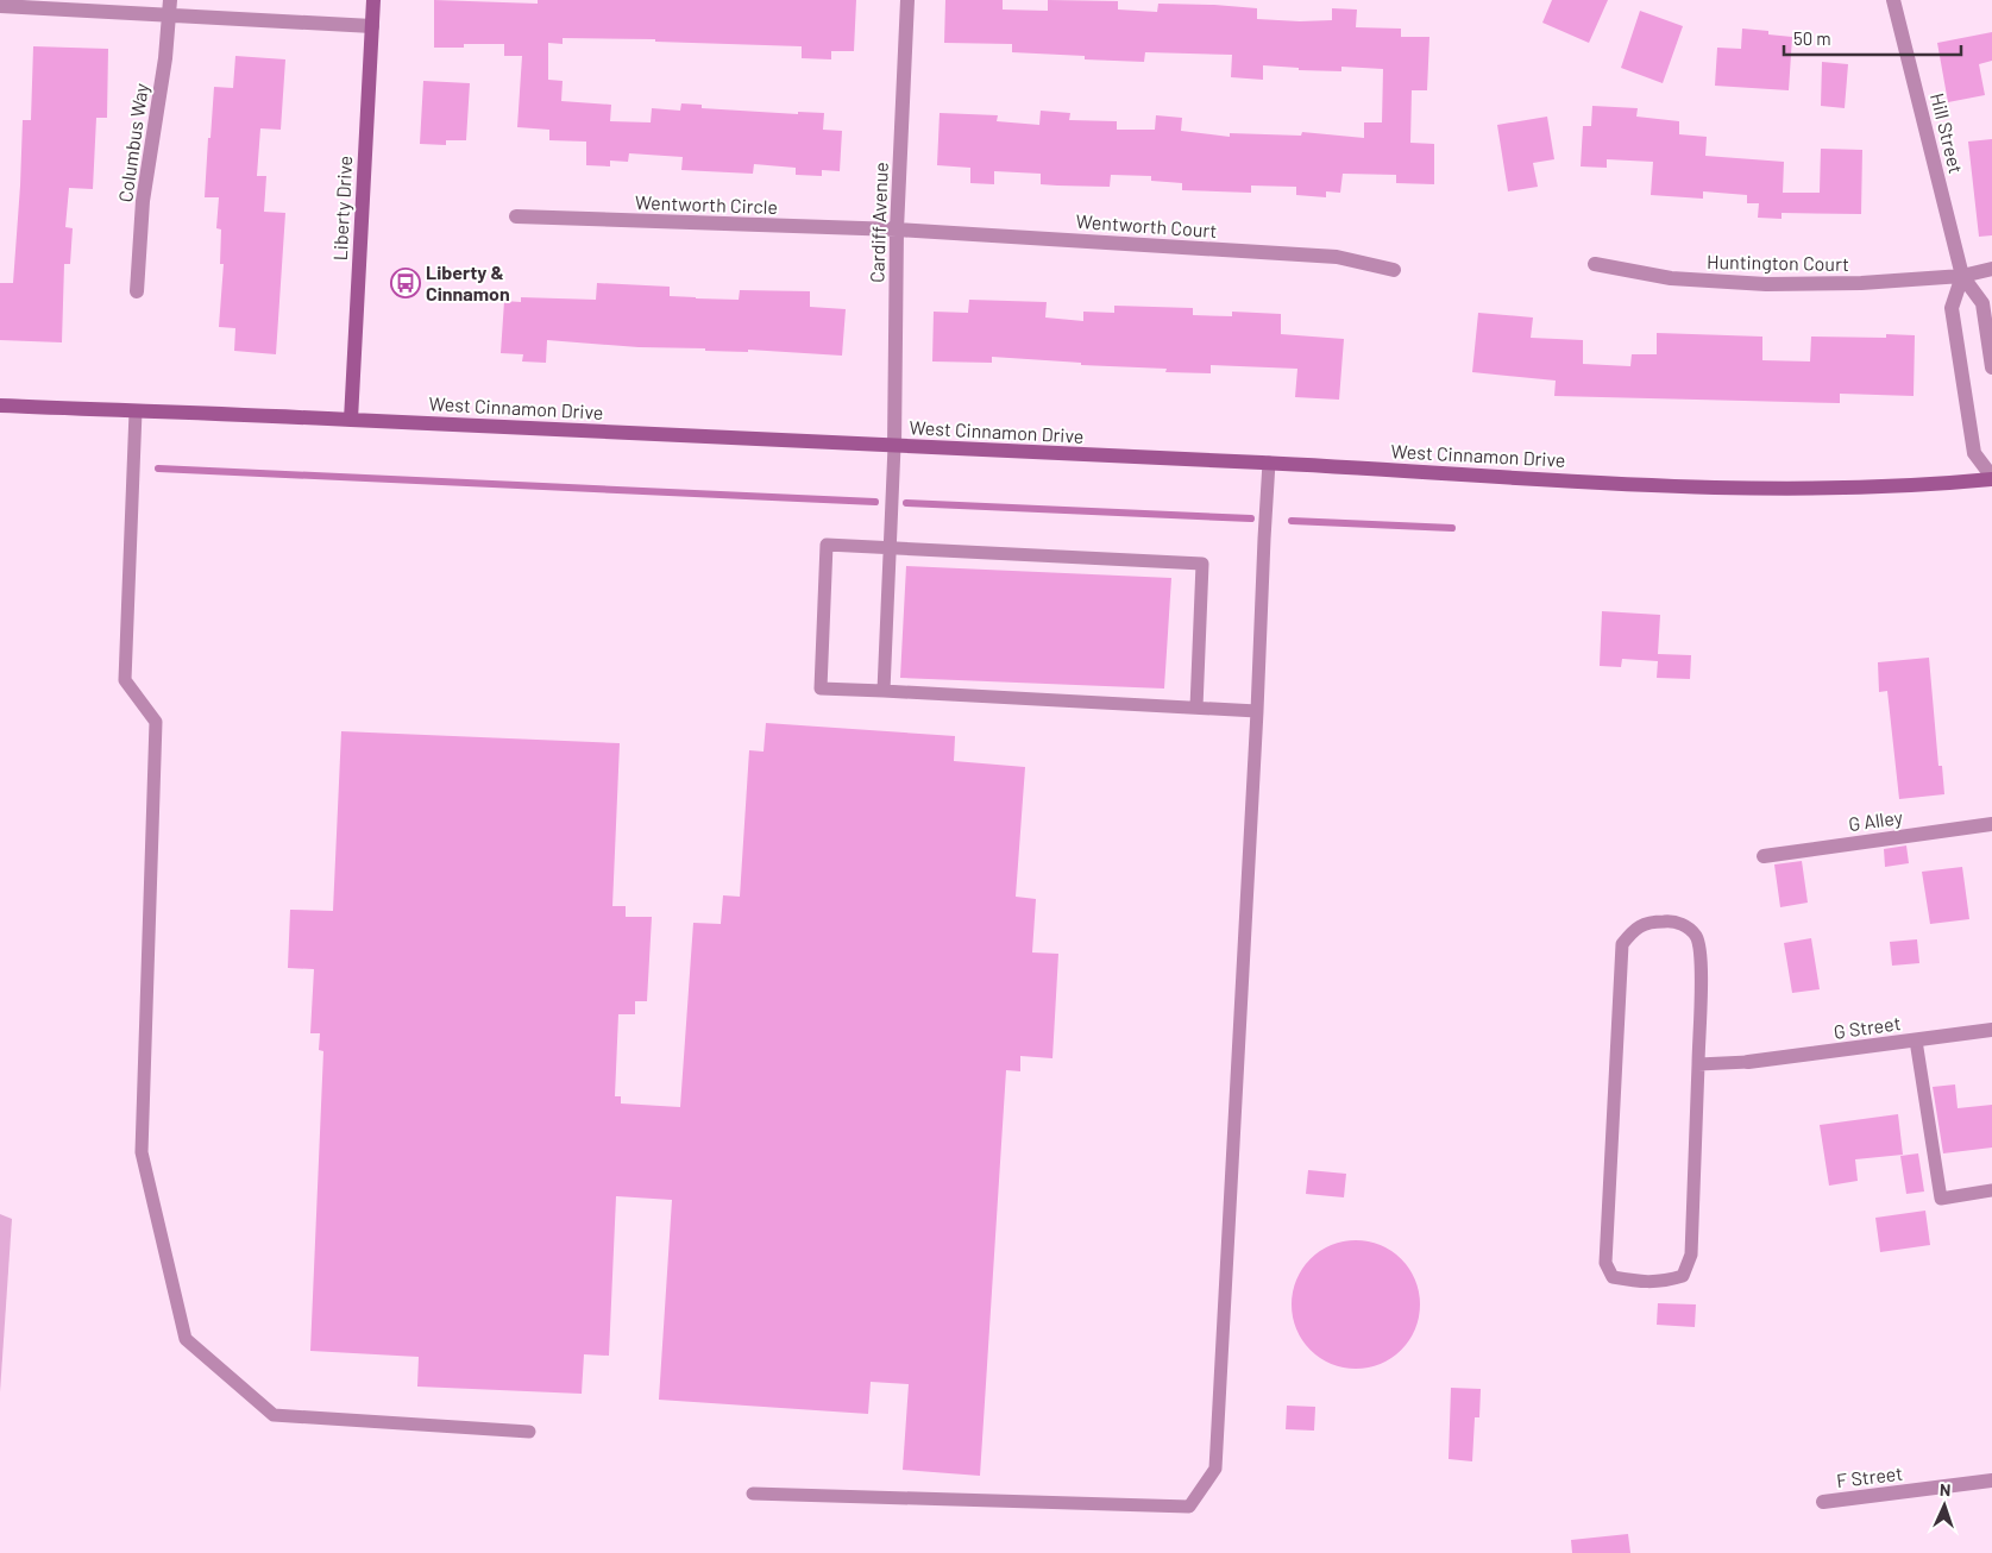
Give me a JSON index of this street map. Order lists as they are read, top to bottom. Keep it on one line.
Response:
{"streets":{"main road":["Liberty Drive","West Cinnamon Drive"],"street":["Hill Street","Columbus Way","Wentworth Circle","Cardiff Avenue","Wentworth Court","Huntington Court","G Alley","G Street","F Street"]},"crossings":[["Hill Street","Huntington Court"],["Wentworth Circle","Cardiff Avenue"],["Wentworth Circle","Wentworth Court"],["Liberty Drive","West Cinnamon Drive"],["Cardiff Avenue","Wentworth Court"],["Cardiff Avenue","West Cinnamon Drive"]],"places":{"bus stop":["Liberty & Cinnamon"]},"scale_bar":"50 m","north":"top"}
